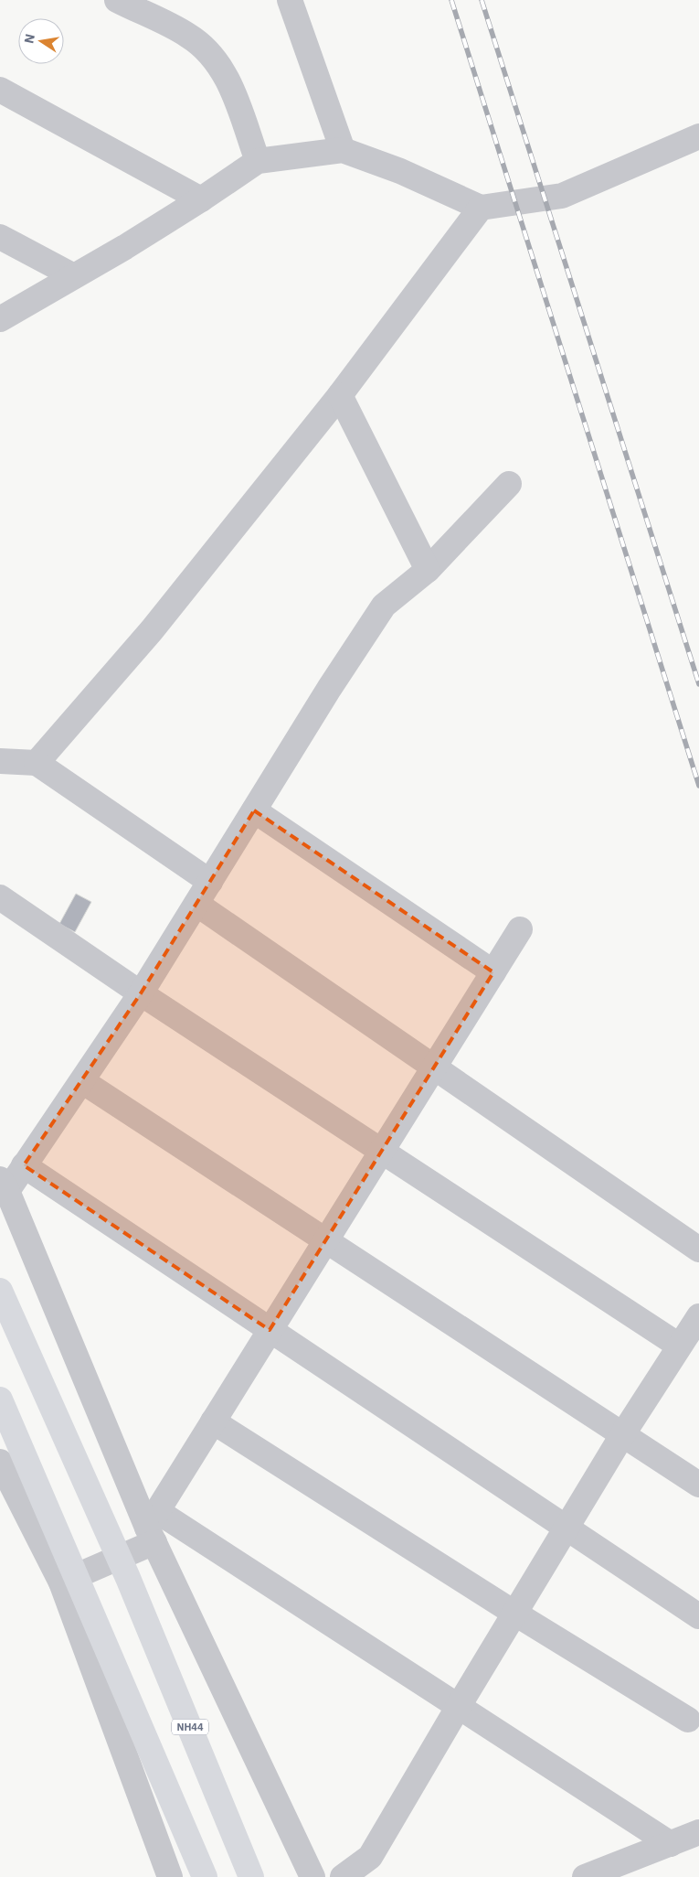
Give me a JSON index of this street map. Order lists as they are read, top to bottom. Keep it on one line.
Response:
{"streets":{"highway":["NH44"]},"north":"left"}
